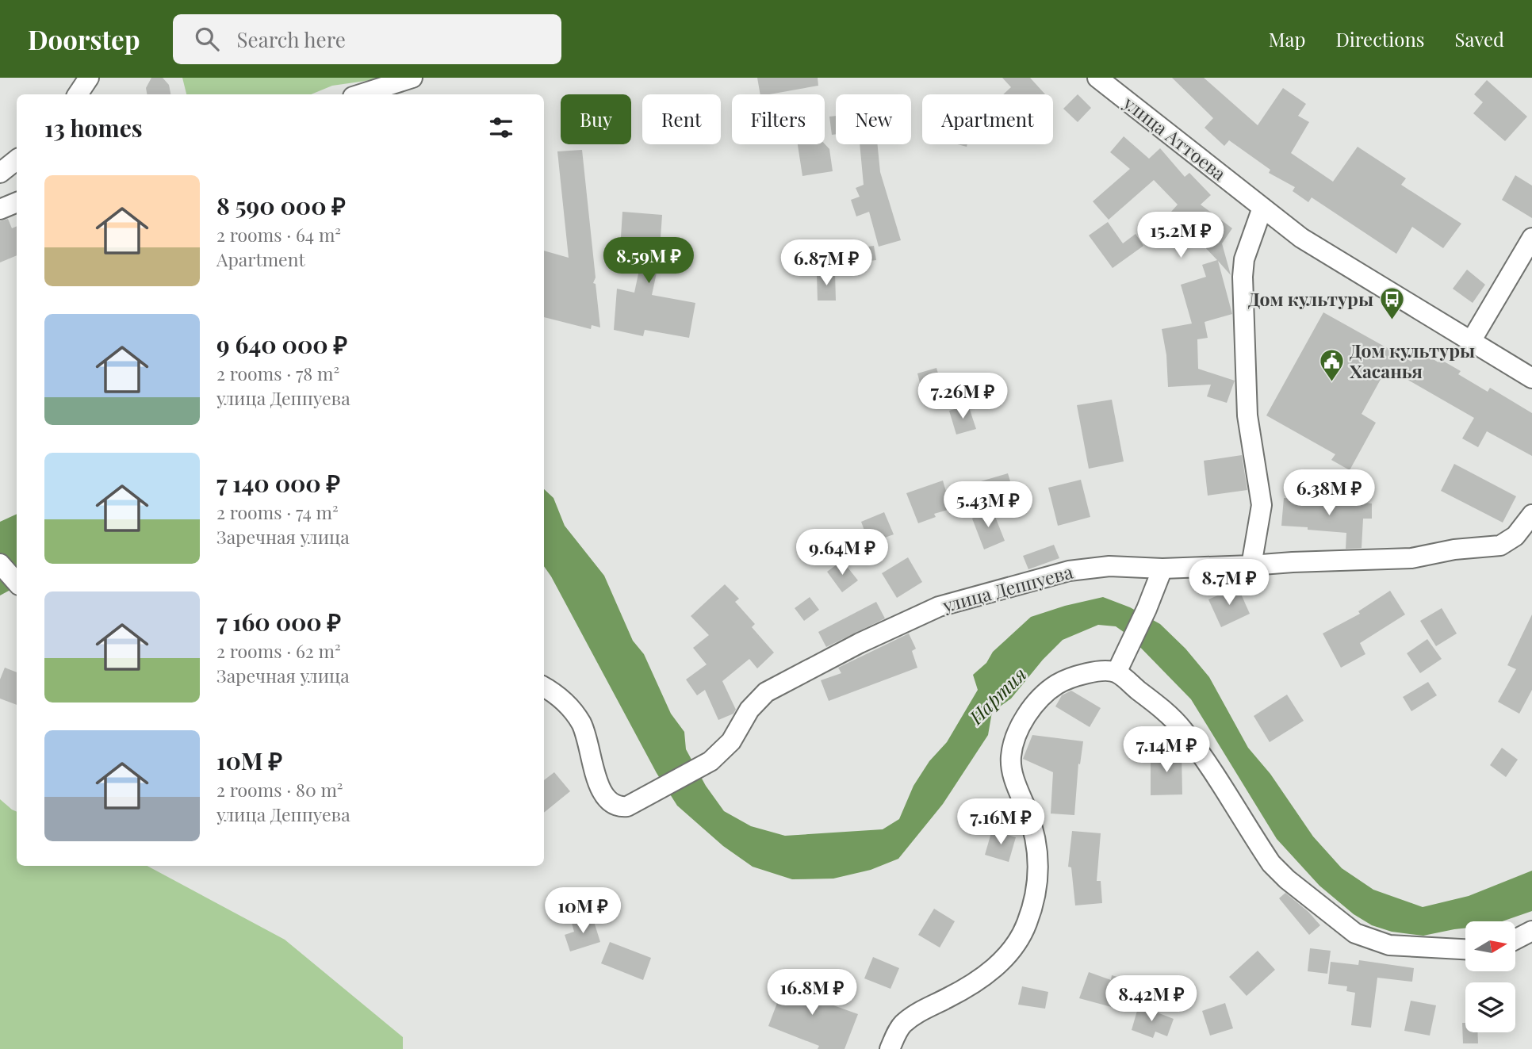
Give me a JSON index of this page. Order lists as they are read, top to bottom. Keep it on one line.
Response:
{"streets":{"street":["улица Аттоева","улица Деппуева"]},"water":["Нартия"],"places":{"bus stop":["Дом культуры"],"public building":["Дом культуры Хасанья"]},"north":"right","page":{"header":"Doorstep","search":"Search here","nav":["Map","Directions","Saved"],"chip":["Buy","Rent","Filters","New","Apartment"],"heading":"13 homes","list":[{"name":"8 590 000 ₽","note":"2 rooms · 64 m² · Apartment"},{"name":"9 640 000 ₽","note":"2 rooms · 78 m² · улица Деппуева"},{"name":"7 140 000 ₽","note":"2 rooms · 74 m² · Заречная улица"},{"name":"7 160 000 ₽","note":"2 rooms · 62 m² · Заречная улица"},{"name":"10M ₽","note":"2 rooms · 80 m² · улица Деппуева"}],"price":["15.2M ₽","8.59M ₽","6.87M ₽","7.26M ₽","6.38M ₽","5.43M ₽","9.64M ₽","8.7M ₽","7.14M ₽","7.16M ₽","10M ₽","16.8M ₽","8.42M ₽"]}}
